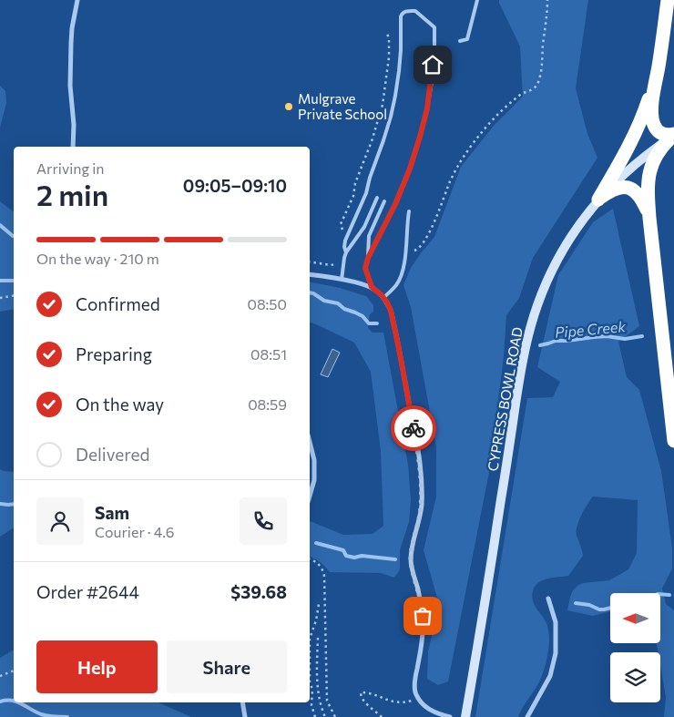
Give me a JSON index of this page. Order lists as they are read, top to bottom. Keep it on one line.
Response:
{"streets":{"street":["CYPRESS BOWL ROAD"]},"water":["Pipe Creek"],"places":["Mulgrave Private School"],"north":"left","page":{"heading":["2 min","Arriving in","09:05–09:10"],"panel":["Sam","Courier · 4.6","Order #2644","$39.68"],"bar":"On the way · 210 m","list":[["Confirmed","08:50"],["Preparing","08:51"],["On the way","08:59"],"Delivered"],"buttons":["Help","Share"]}}
